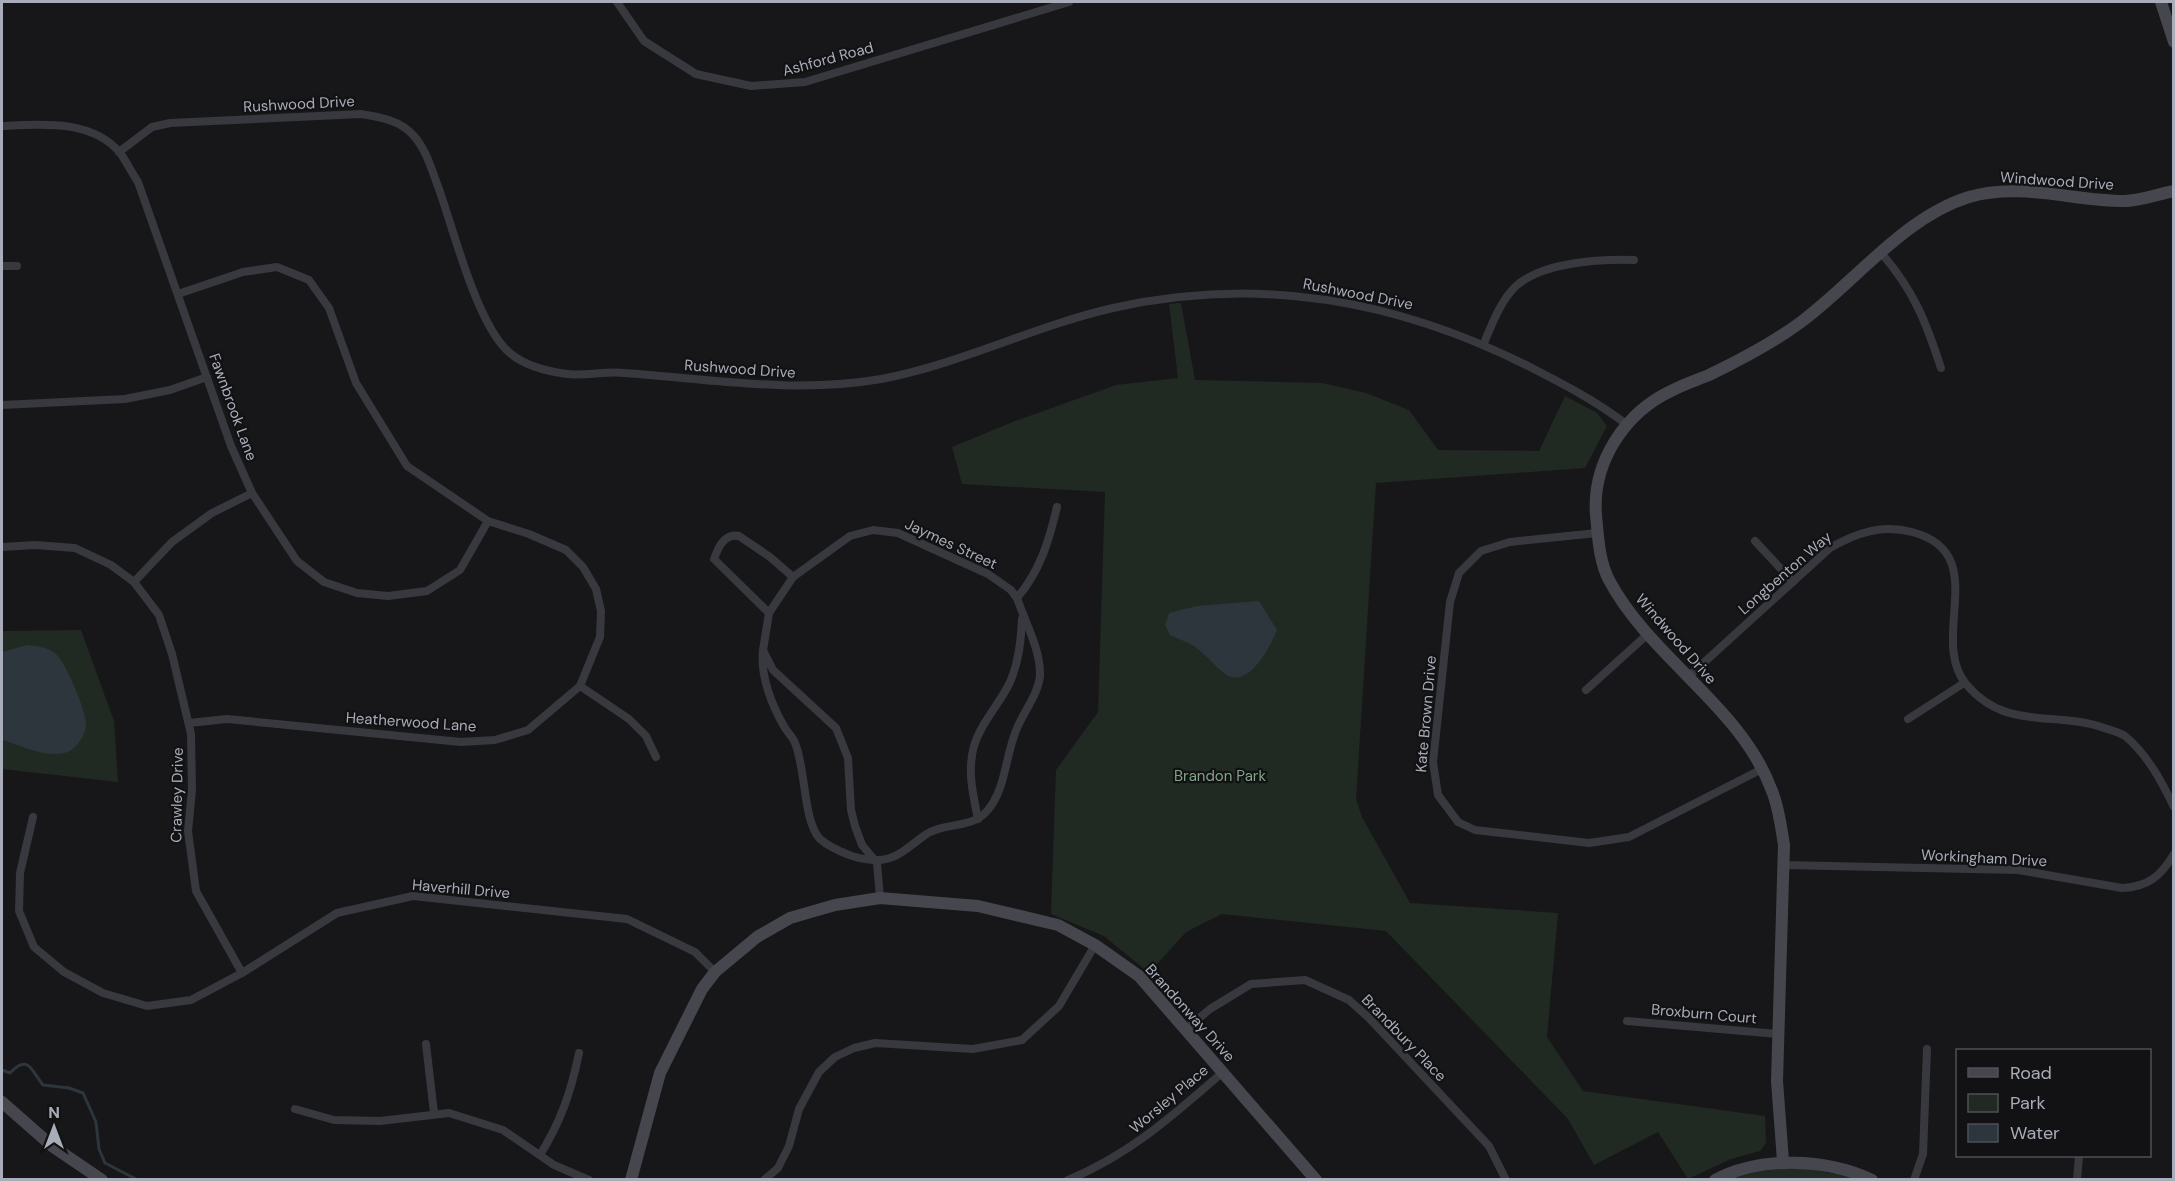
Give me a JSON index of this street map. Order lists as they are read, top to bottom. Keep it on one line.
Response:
{"streets":{"street":["Ashford Road","Rushwood Drive","Windwood Drive","Fawnbrook Lane","Jaymes Street","Longbenton Way","Kate Brown Drive","Heatherwood Lane","Crawley Drive","Workingham Drive","Haverhill Drive","Brandonway Drive","Broxburn Court","Brandbury Place","Worsley Place"]},"crossings":[["Rushwood Drive","Windwood Drive"],["Rushwood Drive","Fawnbrook Lane"],["Windwood Drive","Longbenton Way"],["Windwood Drive","Kate Brown Drive"],["Windwood Drive","Workingham Drive"],["Windwood Drive","Broxburn Court"],["Fawnbrook Lane","Heatherwood Lane"],["Heatherwood Lane","Crawley Drive"],["Crawley Drive","Haverhill Drive"],["Haverhill Drive","Brandonway Drive"],["Brandonway Drive","Brandbury Place"],["Brandonway Drive","Worsley Place"]],"parks":["Brandon Park"],"legend":["Road","Park","Water"],"north":"top"}
